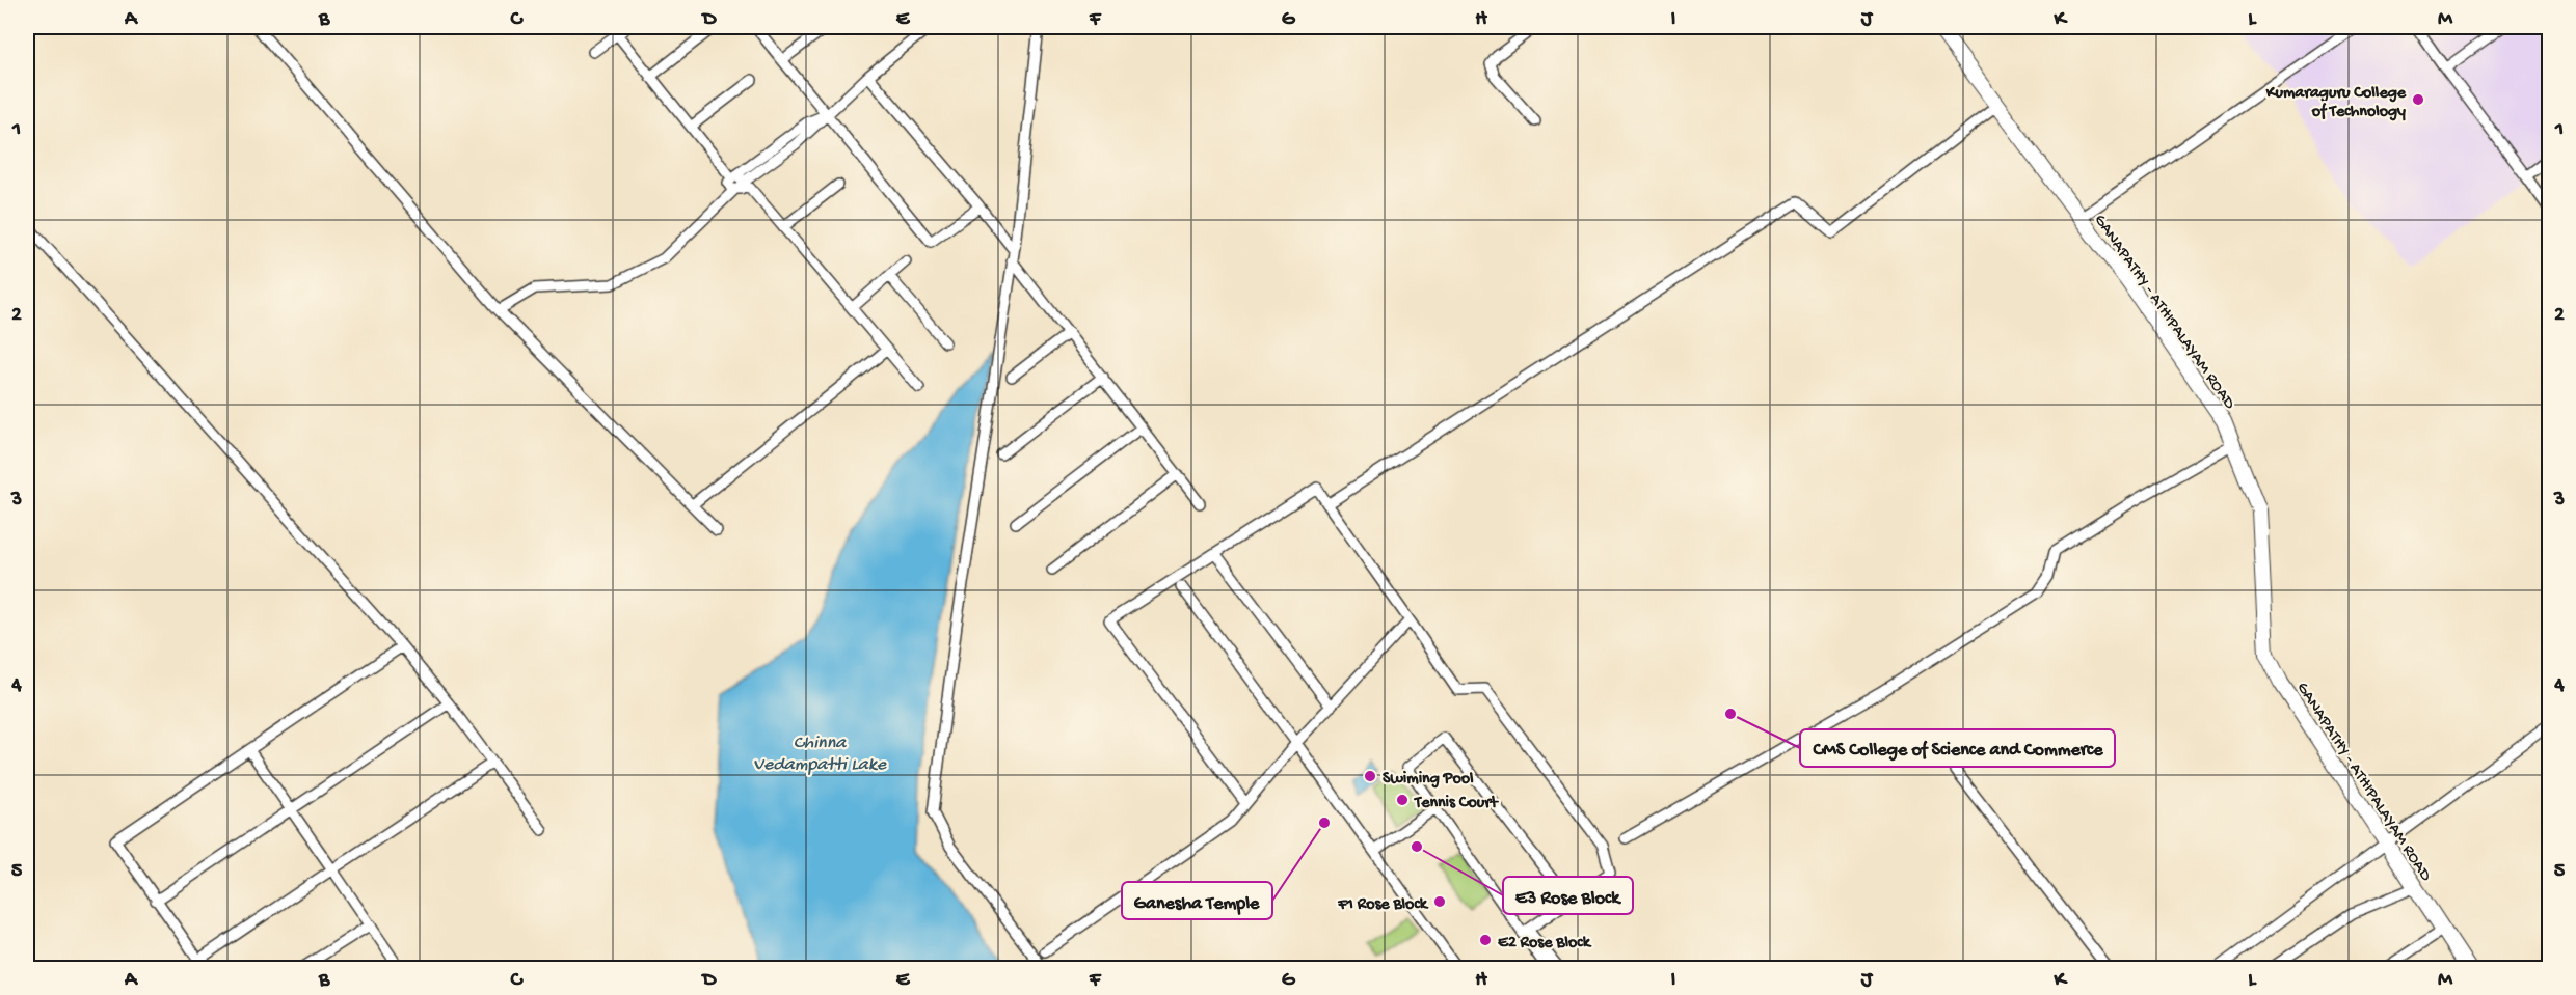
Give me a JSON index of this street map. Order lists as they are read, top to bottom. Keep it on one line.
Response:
{"streets":{"main road":["GANAPATHY - ATHIPALAYAM ROAD"]},"water":["Chinna Vedampatti Lake"],"places":["Kumaraguru College of Technology","CMS College of Science and Commerce","Swiming Pool","Tennis Court","Ganesha Temple","E3 Rose Block","F1 Rose Block","E2 Rose Block"],"grid":{"columns":["A","B","C","D","E","F","G","H","I","J","K","L","M"],"rows":["1","2","3","4","5"]}}
